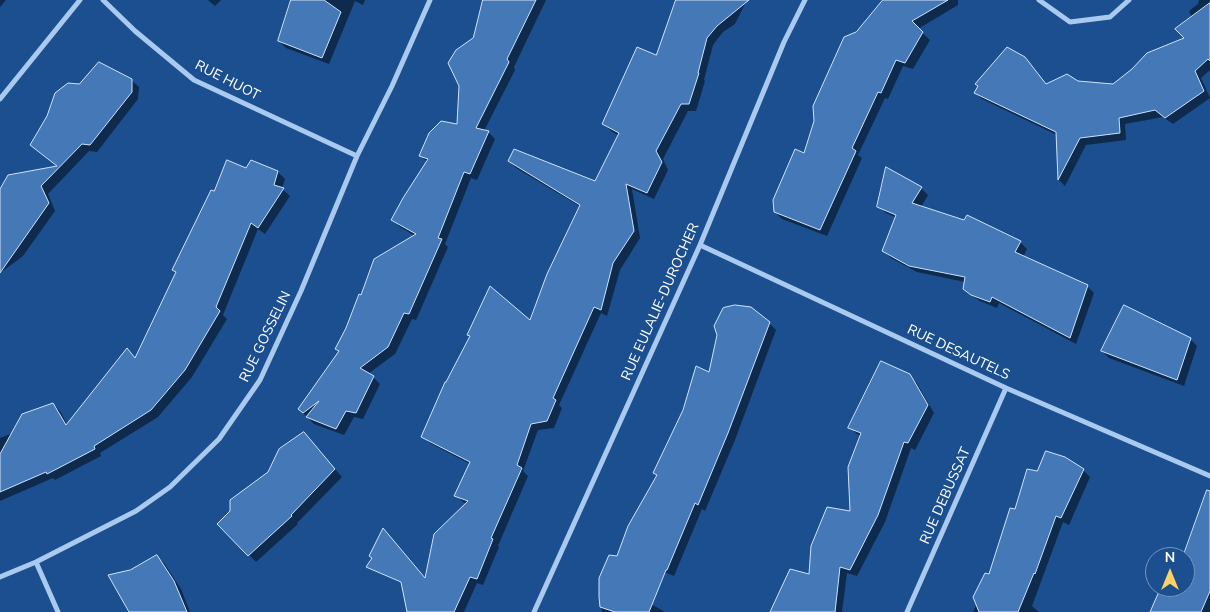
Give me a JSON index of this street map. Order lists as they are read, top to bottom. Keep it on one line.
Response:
{"streets":{"street":["RUE HUOT","RUE EULALIE-DUROCHER","RUE GOSSELIN","RUE DESAUTELS","RUE DEBUSSAT"]},"crossings":[["RUE HUOT","RUE GOSSELIN"],["RUE EULALIE-DUROCHER","RUE DESAUTELS"],["RUE DESAUTELS","RUE DEBUSSAT"]],"north":"top"}
